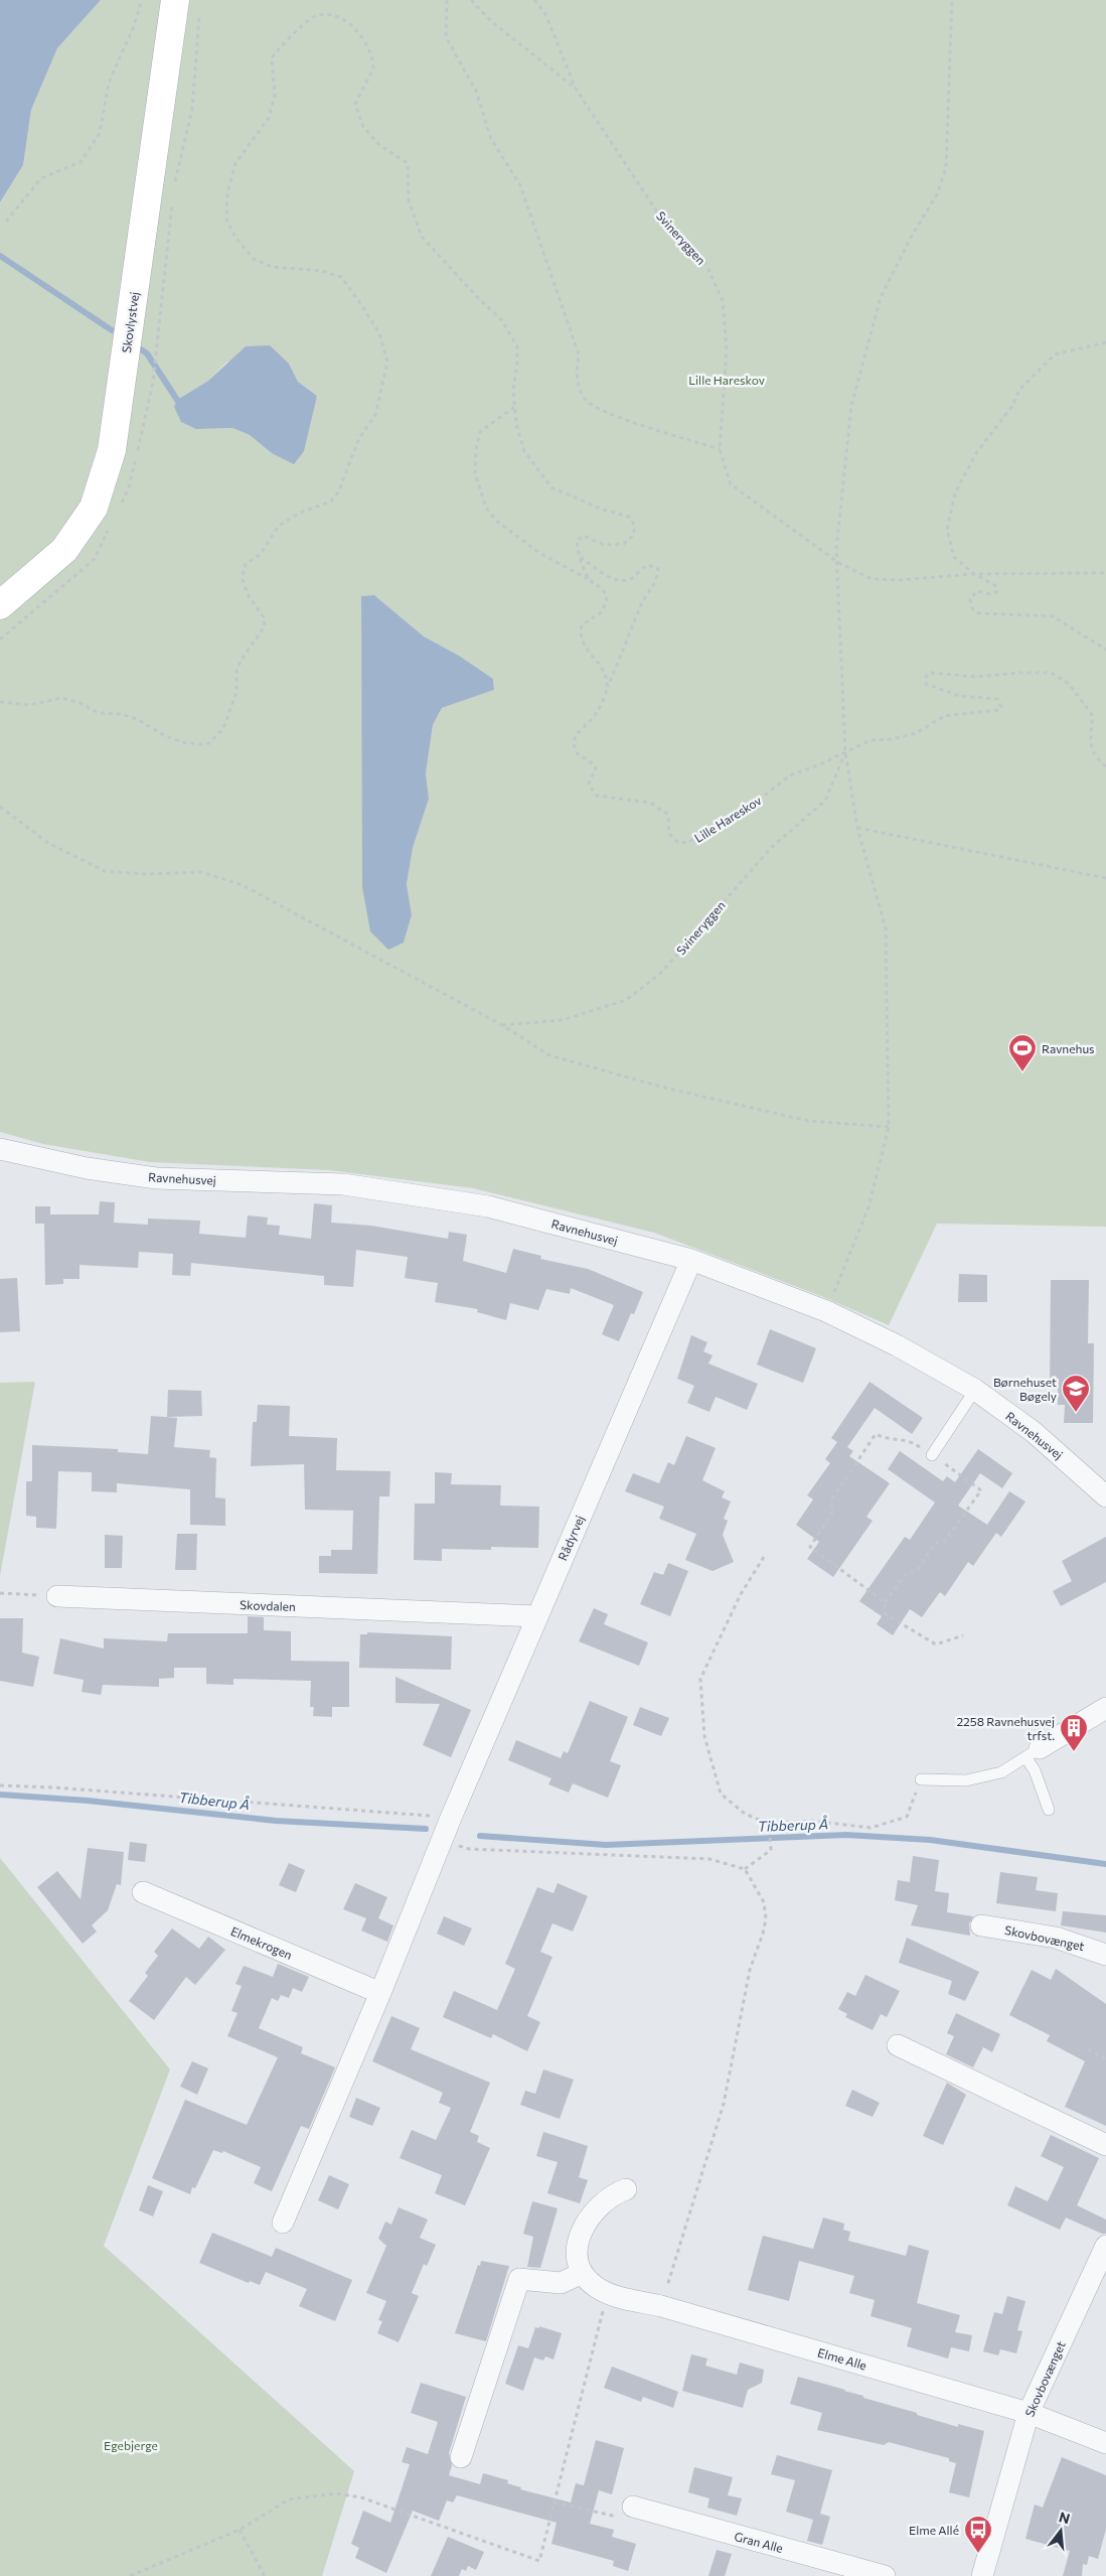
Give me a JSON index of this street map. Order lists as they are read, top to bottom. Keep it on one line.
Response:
{"streets":{"street":["Skovlystvej","Ravnehusvej","Rådyrvej","Skovdalen","Skovbovænget","Elmekrogen","Elme Alle","Gran Alle"],"path":["Svineryggen","Lille Hareskov"]},"crossings":[["Svineryggen","Lille Hareskov"],["Ravnehusvej","Rådyrvej"],["Rådyrvej","Skovdalen"],["Skovbovænget","Elme Alle"]],"water":["Tibberup Å"],"parks":["Lille Hareskov","Egebjerge"],"places":{"sports":["Ravnehus"],"school or university":["Børnehuset Bøgely"],"building":["2258 Ravnehusvej trfst."],"bus stop":["Elme Allé"]},"north":"top"}
